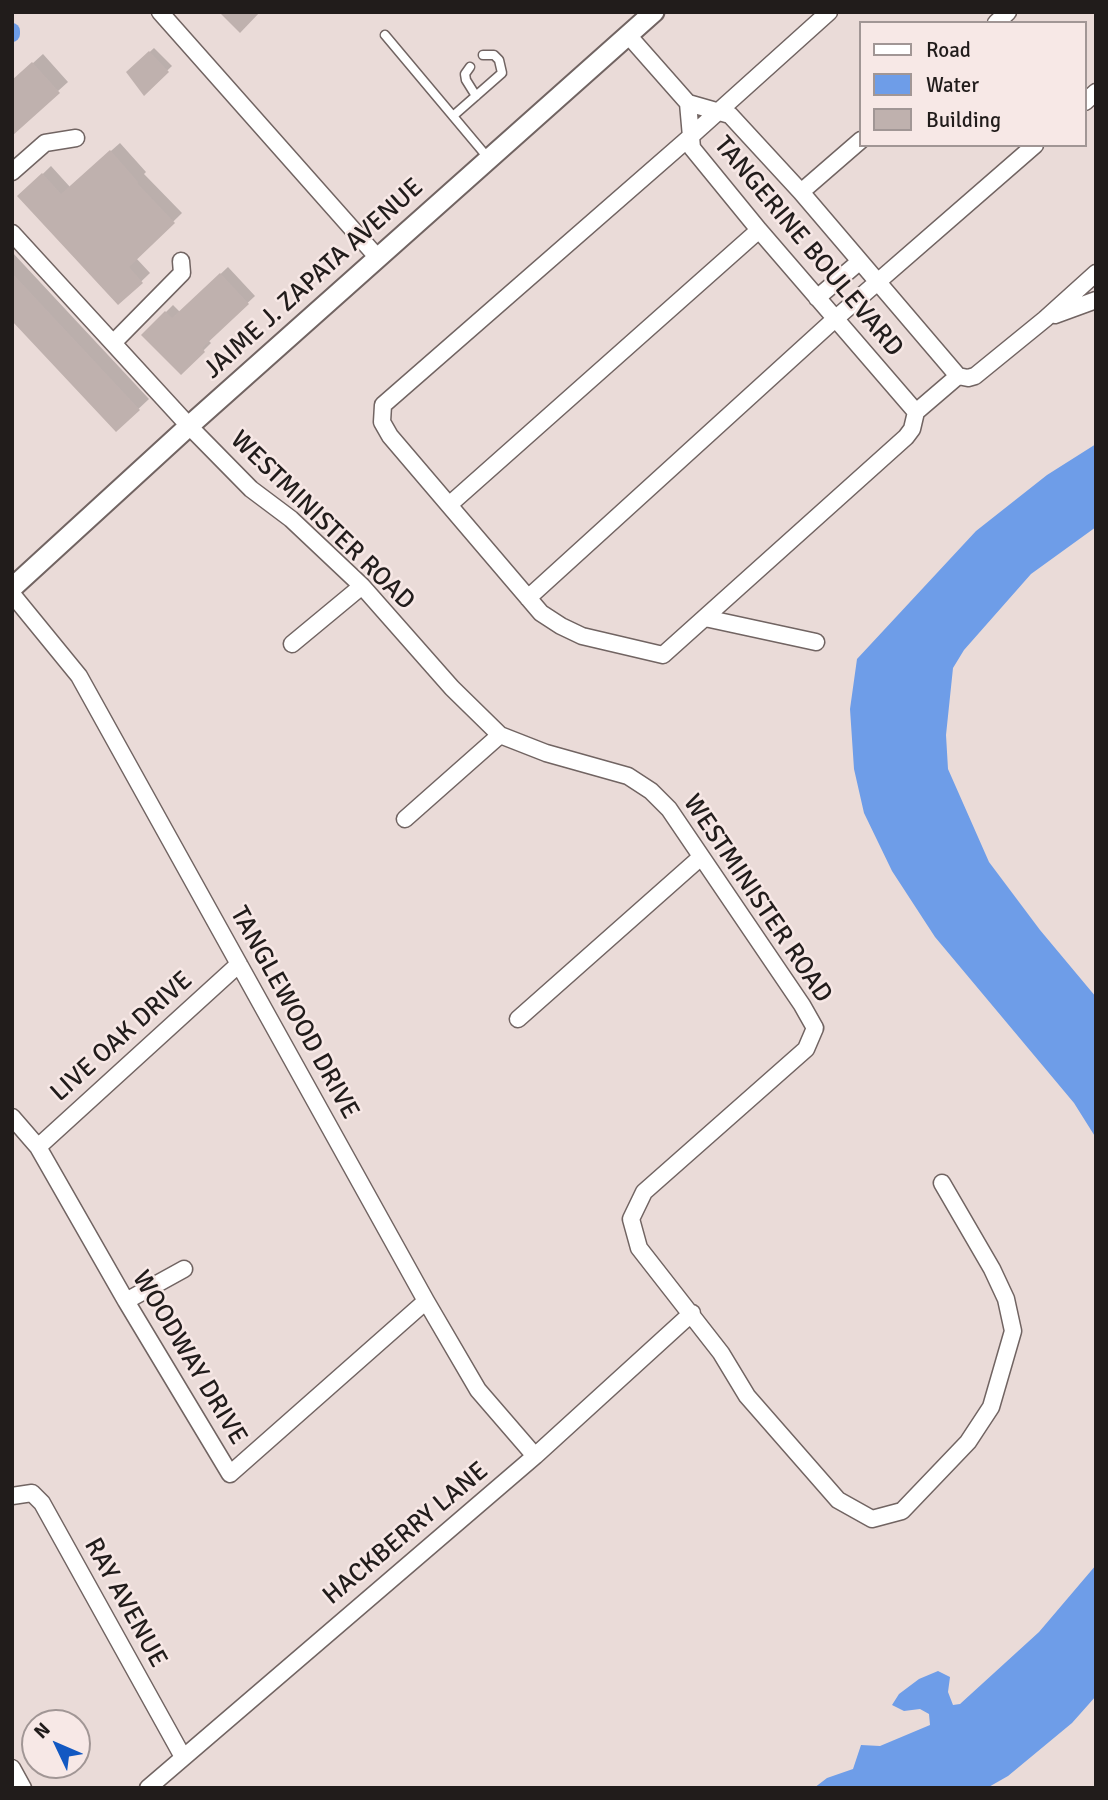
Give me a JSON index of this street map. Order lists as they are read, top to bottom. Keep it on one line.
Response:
{"streets":{"street":["TANGERINE BOULEVARD","JAIME J. ZAPATA AVENUE","WESTMINISTER ROAD","TANGLEWOOD DRIVE","LIVE OAK DRIVE","WOODWAY DRIVE","HACKBERRY LANE","RAY AVENUE"]},"crossings":[["JAIME J. ZAPATA AVENUE","WESTMINISTER ROAD"],["WESTMINISTER ROAD","HACKBERRY LANE"],["TANGLEWOOD DRIVE","LIVE OAK DRIVE"],["TANGLEWOOD DRIVE","WOODWAY DRIVE"],["TANGLEWOOD DRIVE","HACKBERRY LANE"],["LIVE OAK DRIVE","WOODWAY DRIVE"],["HACKBERRY LANE","RAY AVENUE"]],"legend":["Road","Water","Building"],"north":"top left"}
